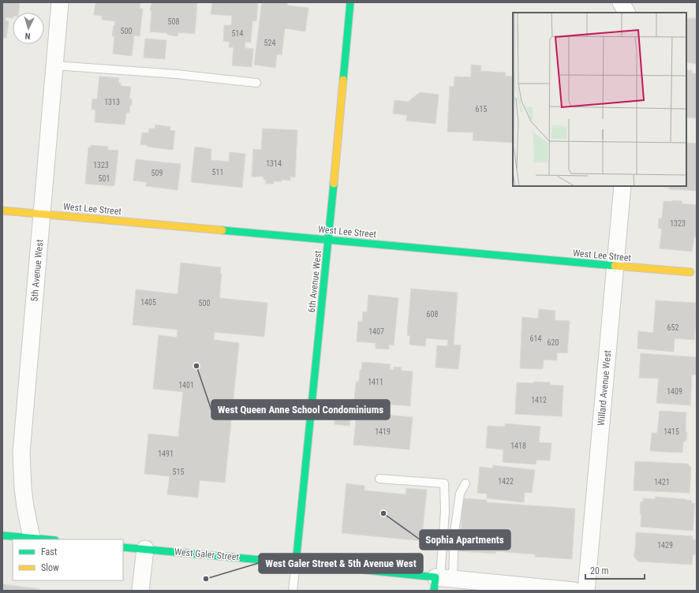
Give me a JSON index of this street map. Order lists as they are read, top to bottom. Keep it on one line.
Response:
{"streets":{"street":["West Lee Street","5th Avenue West","6th Avenue West","Willard Avenue West","West Galer Street"]},"crossings":[["West Lee Street","5th Avenue West"],["West Lee Street","6th Avenue West"],["West Lee Street","Willard Avenue West"],["6th Avenue West","West Galer Street"]],"places":["West Queen Anne School Condominiums","Sophia Apartments","West Galer Street & 5th Avenue West"],"house_numbers":["508","500","514","524","1313","615","1314","1323","511","509","501","1323","1405","500","608","652","1407","614","620","1411","1401","1409","1412","1419","1415","1418","1491","515","1422","1421","1429"],"legend":["Fast","Slow"],"scale_bar":"20 m","north":"bottom"}
